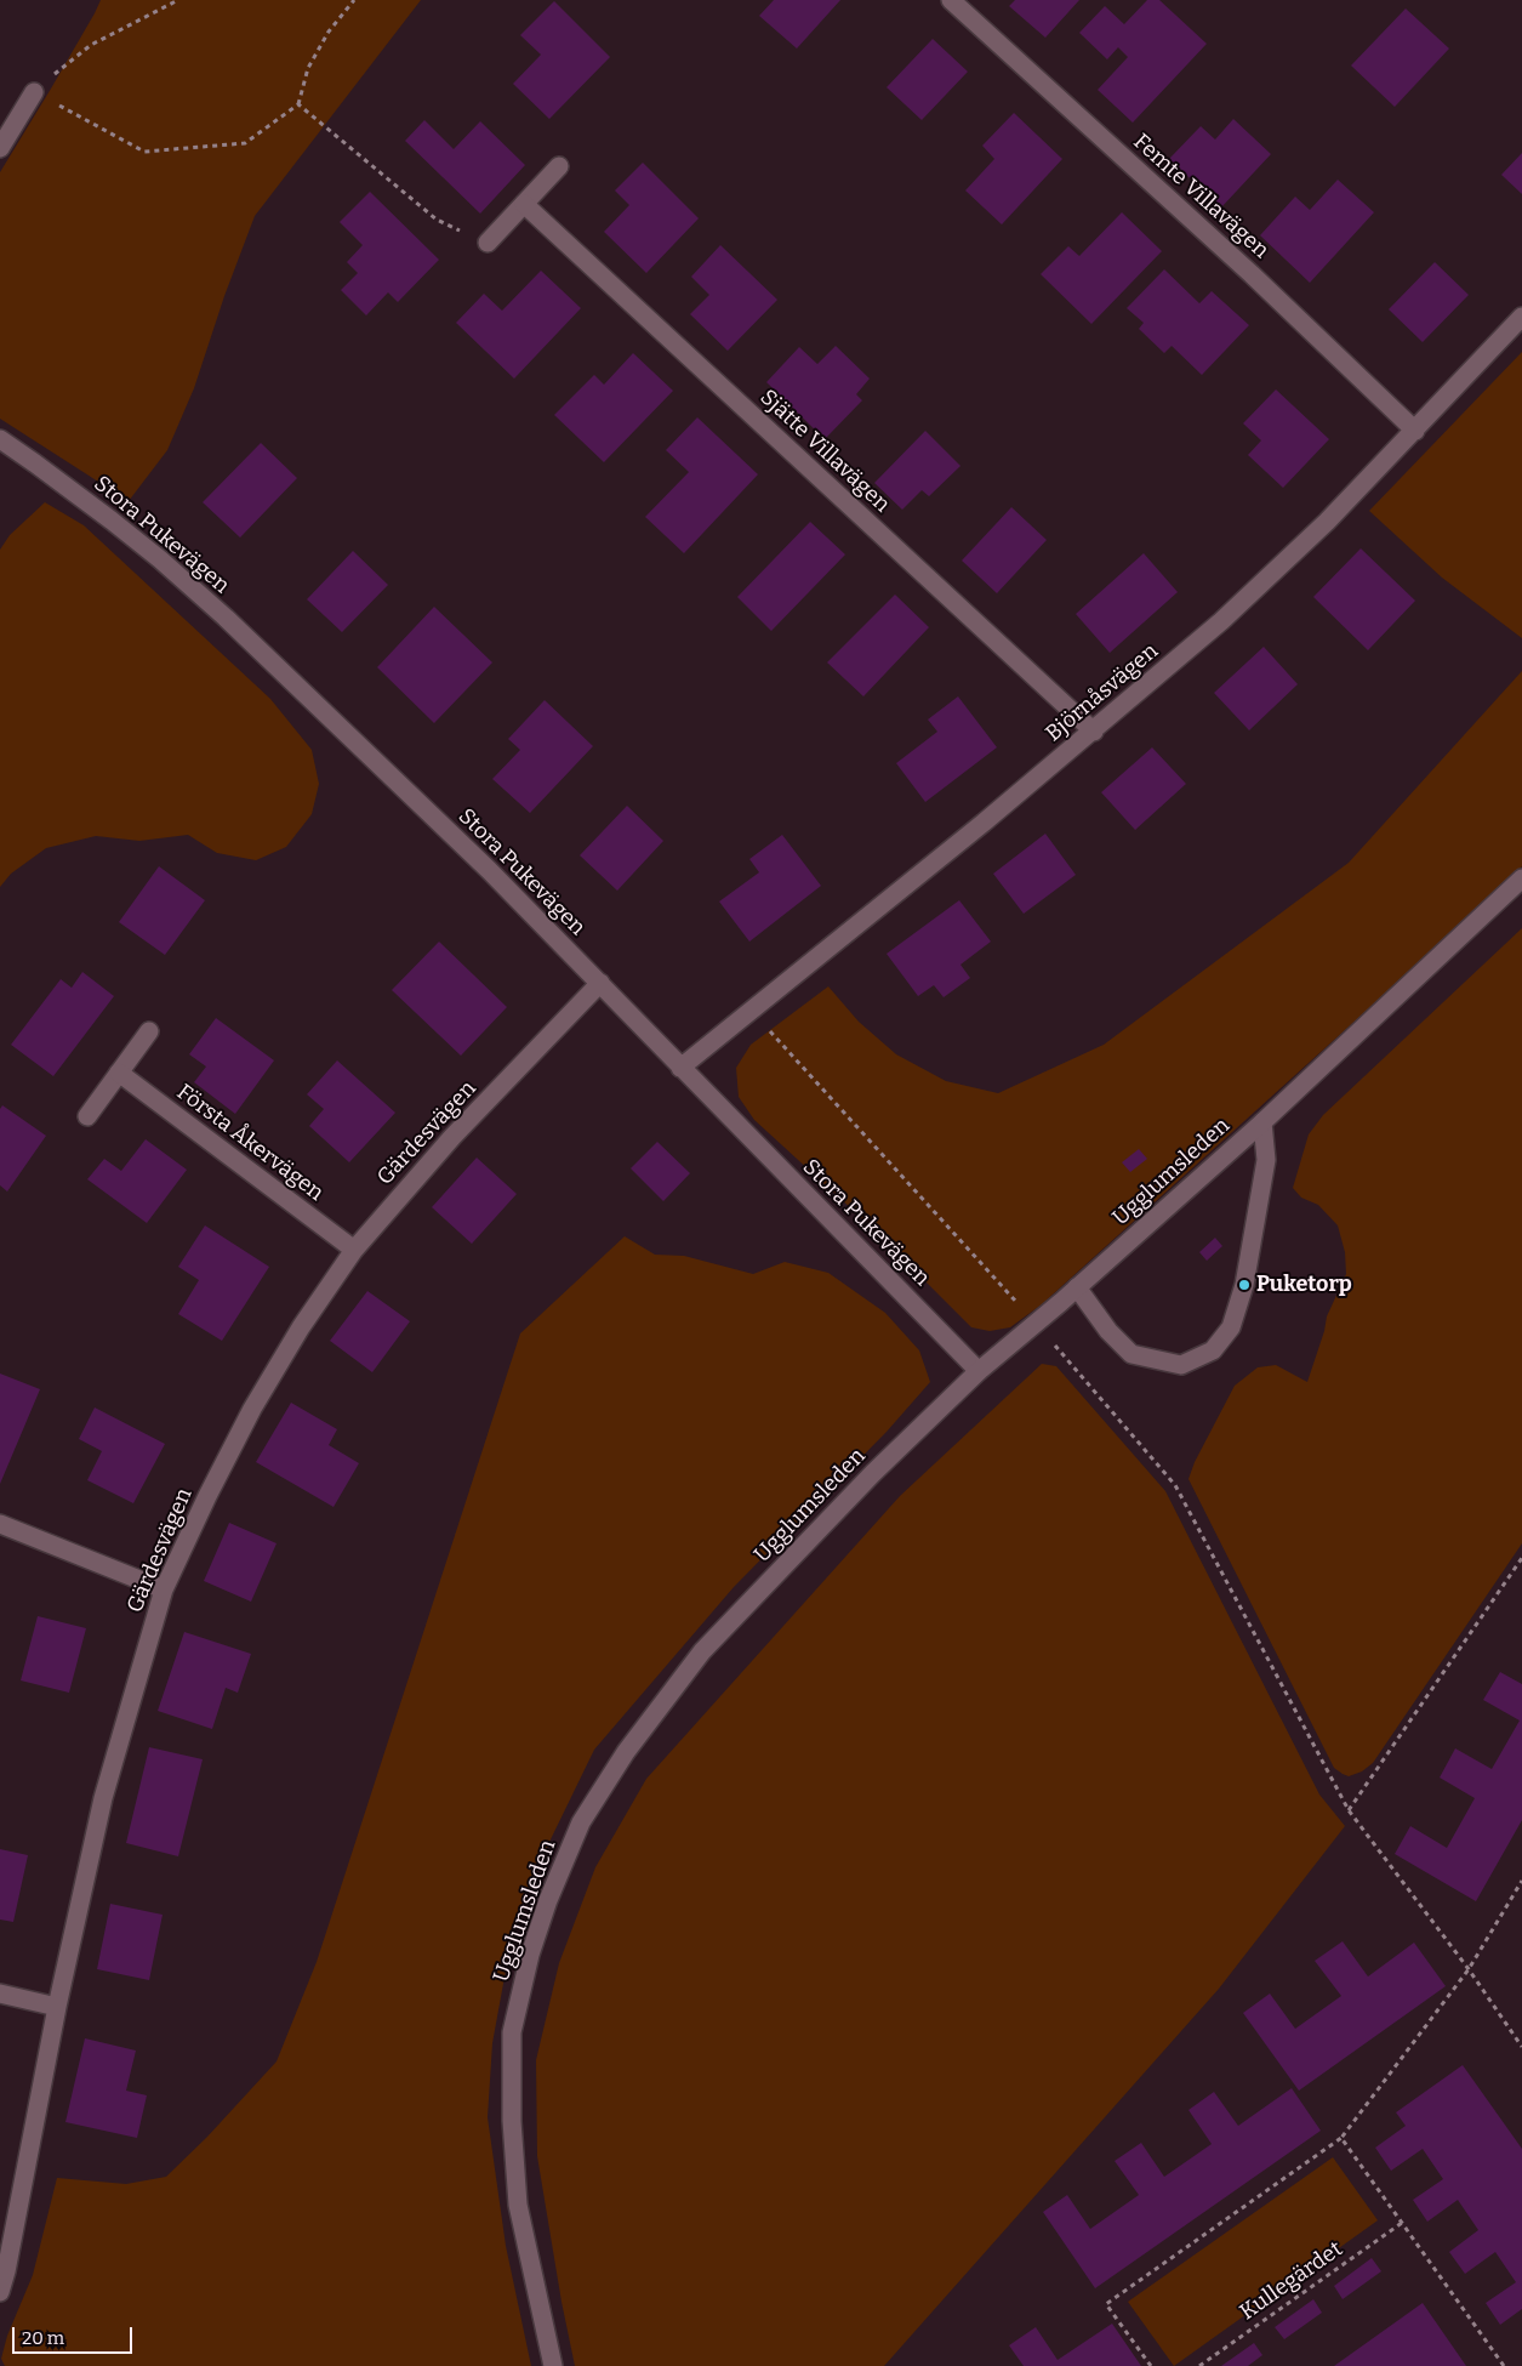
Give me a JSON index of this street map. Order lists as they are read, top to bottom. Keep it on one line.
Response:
{"streets":{"street":["Femte Villavägen","Sjätte Villavägen","Stora Pukevägen","Björnåsvägen","Gärdesvägen","Första Åkervägen","Ugglumsleden"],"path":["Kullegärdet"]},"crossings":[["Femte Villavägen","Björnåsvägen"],["Sjätte Villavägen","Björnåsvägen"],["Stora Pukevägen","Björnåsvägen"],["Stora Pukevägen","Gärdesvägen"],["Stora Pukevägen","Ugglumsleden"],["Gärdesvägen","Första Åkervägen"]],"places":["Puketorp"],"scale_bar":"20 m"}
